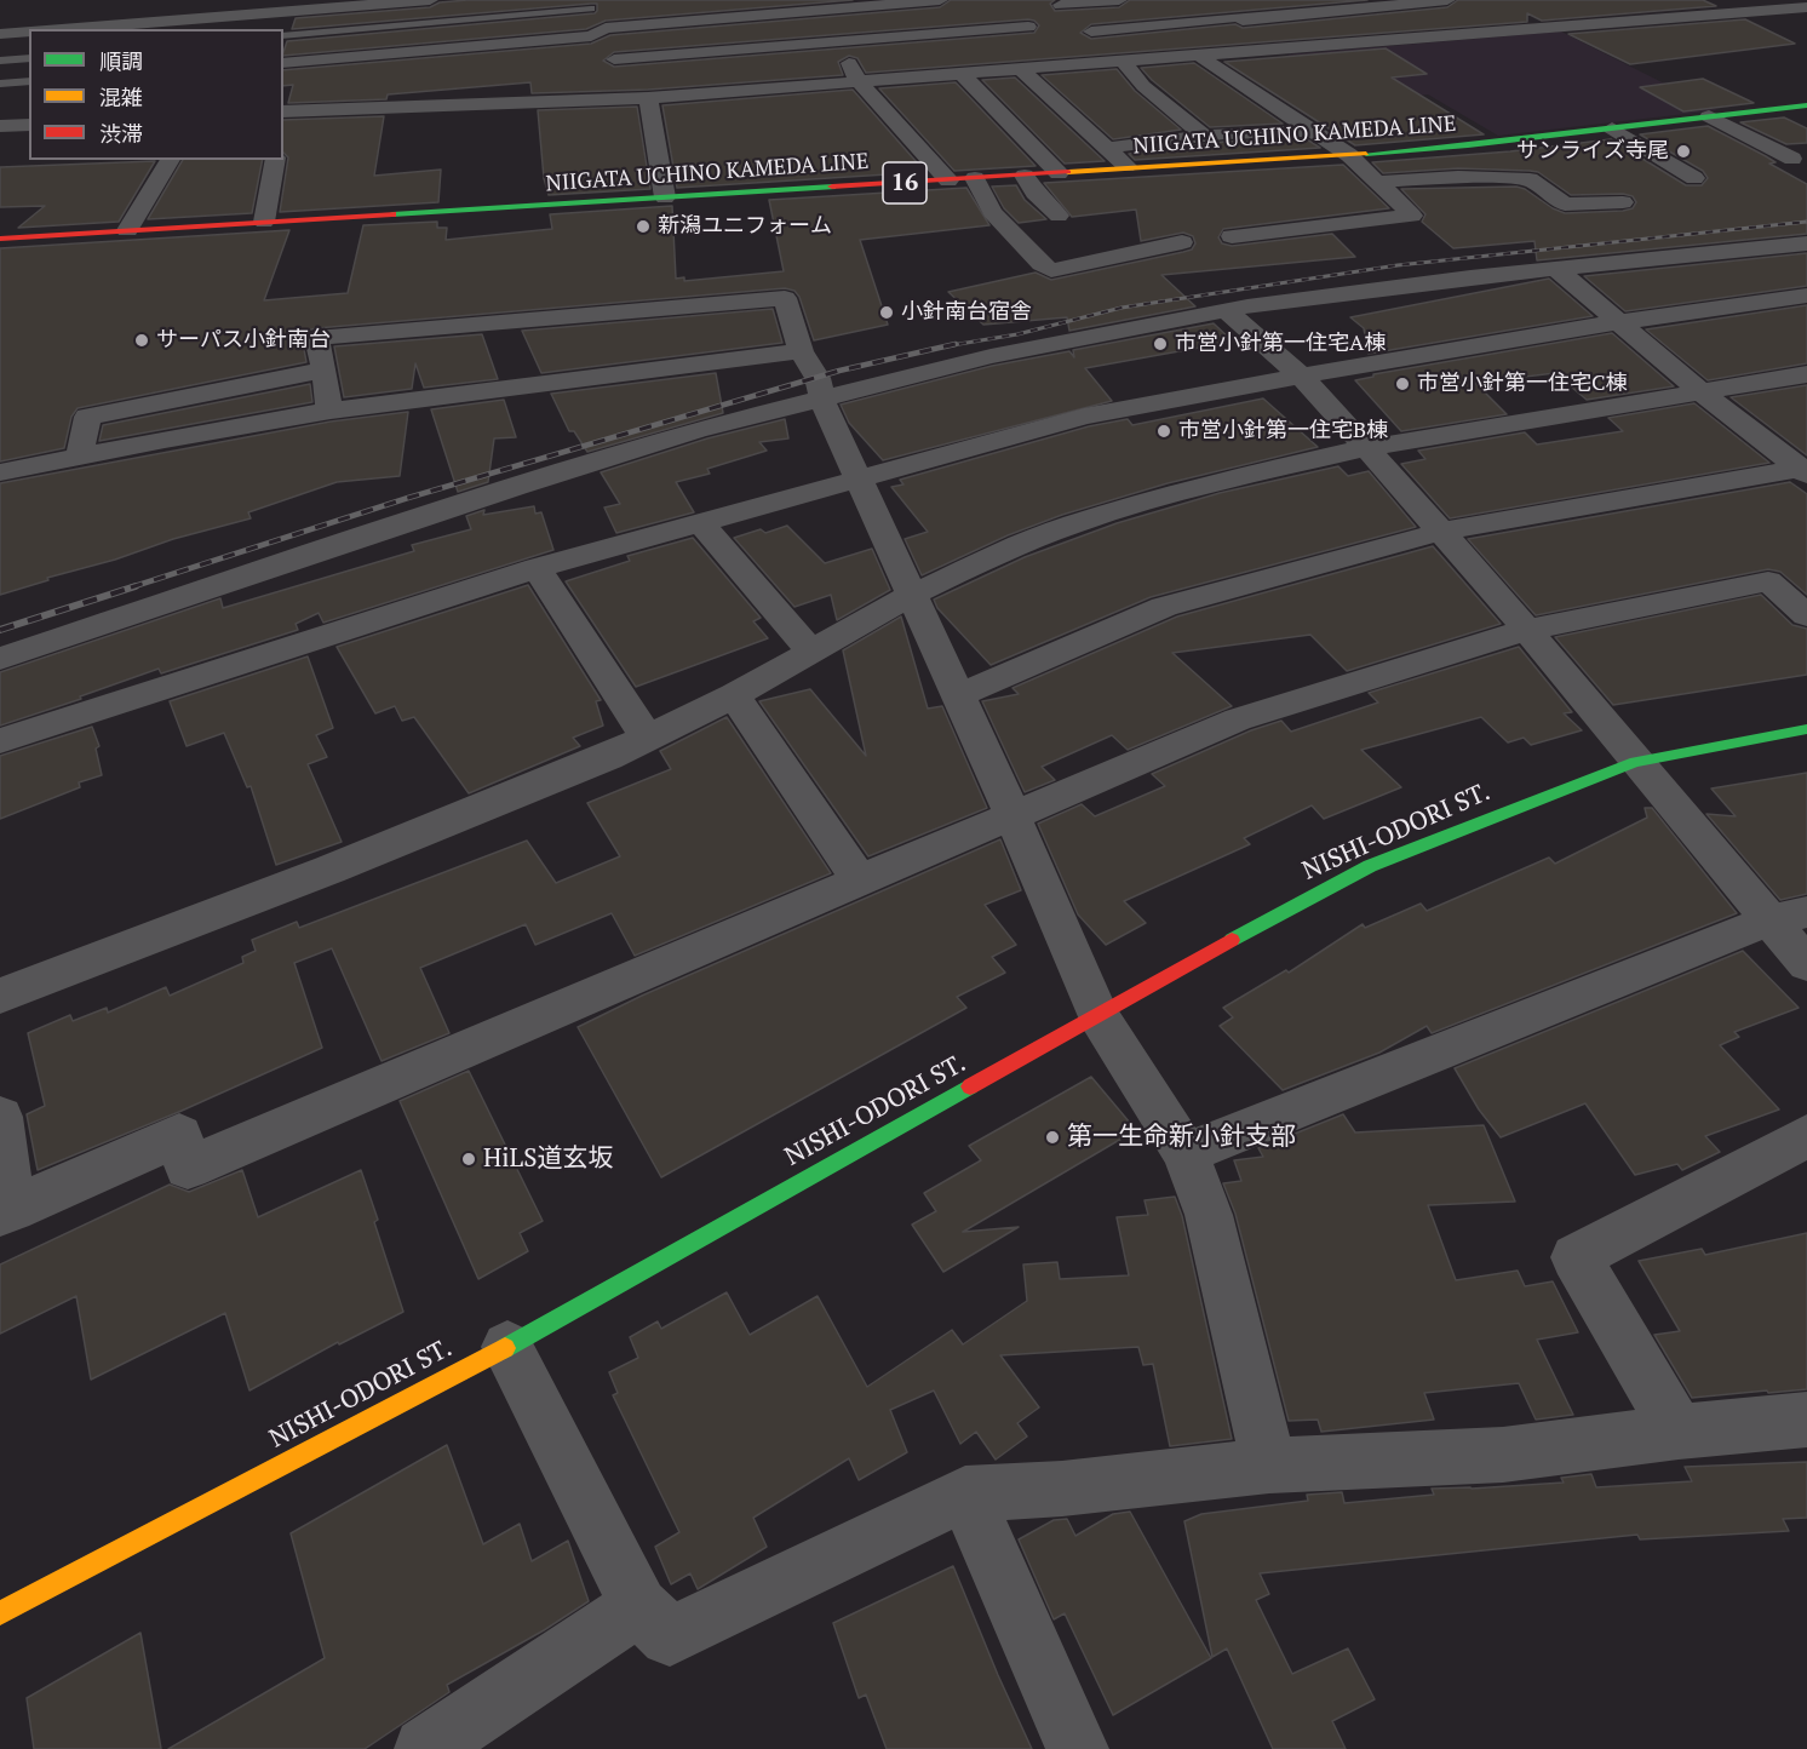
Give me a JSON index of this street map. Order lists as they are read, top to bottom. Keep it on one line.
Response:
{"streets":{"main road":["NIIGATA UCHINO KAMEDA LINE","16","NISHI-ODORI ST."]},"places":["サンライズ寺尾","新潟ユニフォーム","小針南台宿舎","サーパス小針南台","市営小針第一住宅A棟","市営小針第一住宅C棟","市営小針第一住宅B棟","第一生命新小針支部","HiLS道玄坂"],"legend":["順調","混雑","渋滞"]}
